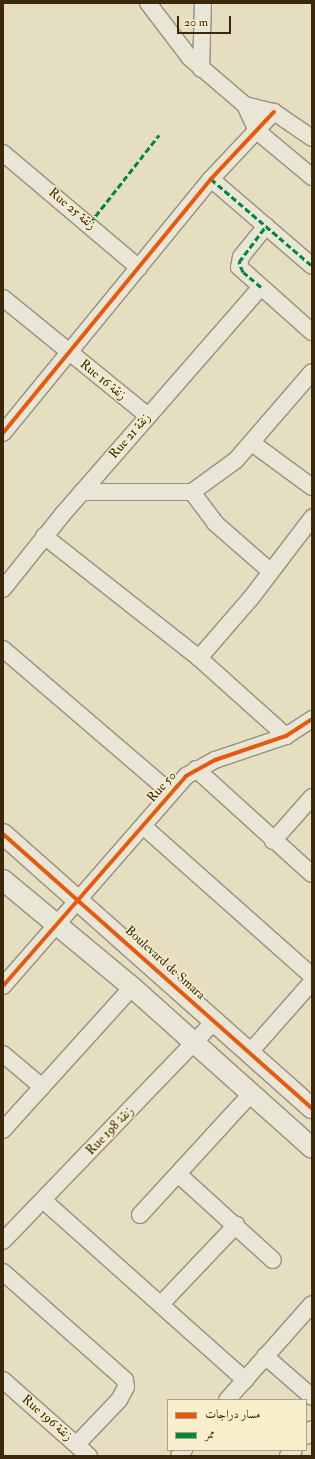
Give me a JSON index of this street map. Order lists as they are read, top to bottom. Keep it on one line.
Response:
{"streets":{"street":["Rue 25 زنقة","Rue 16 زنقة","Rue 21 زنقة","Rue 50","Boulevard de Smara","Rue 198 زنقة","Rue 196 زنقة"]},"crossings":[["Rue 16 زنقة","Rue 21 زنقة"],["Rue 50","Boulevard de Smara"],["Boulevard de Smara","Rue 198 زنقة"]],"legend":["مسار دراجات","ممر"],"scale_bar":"20 m"}
